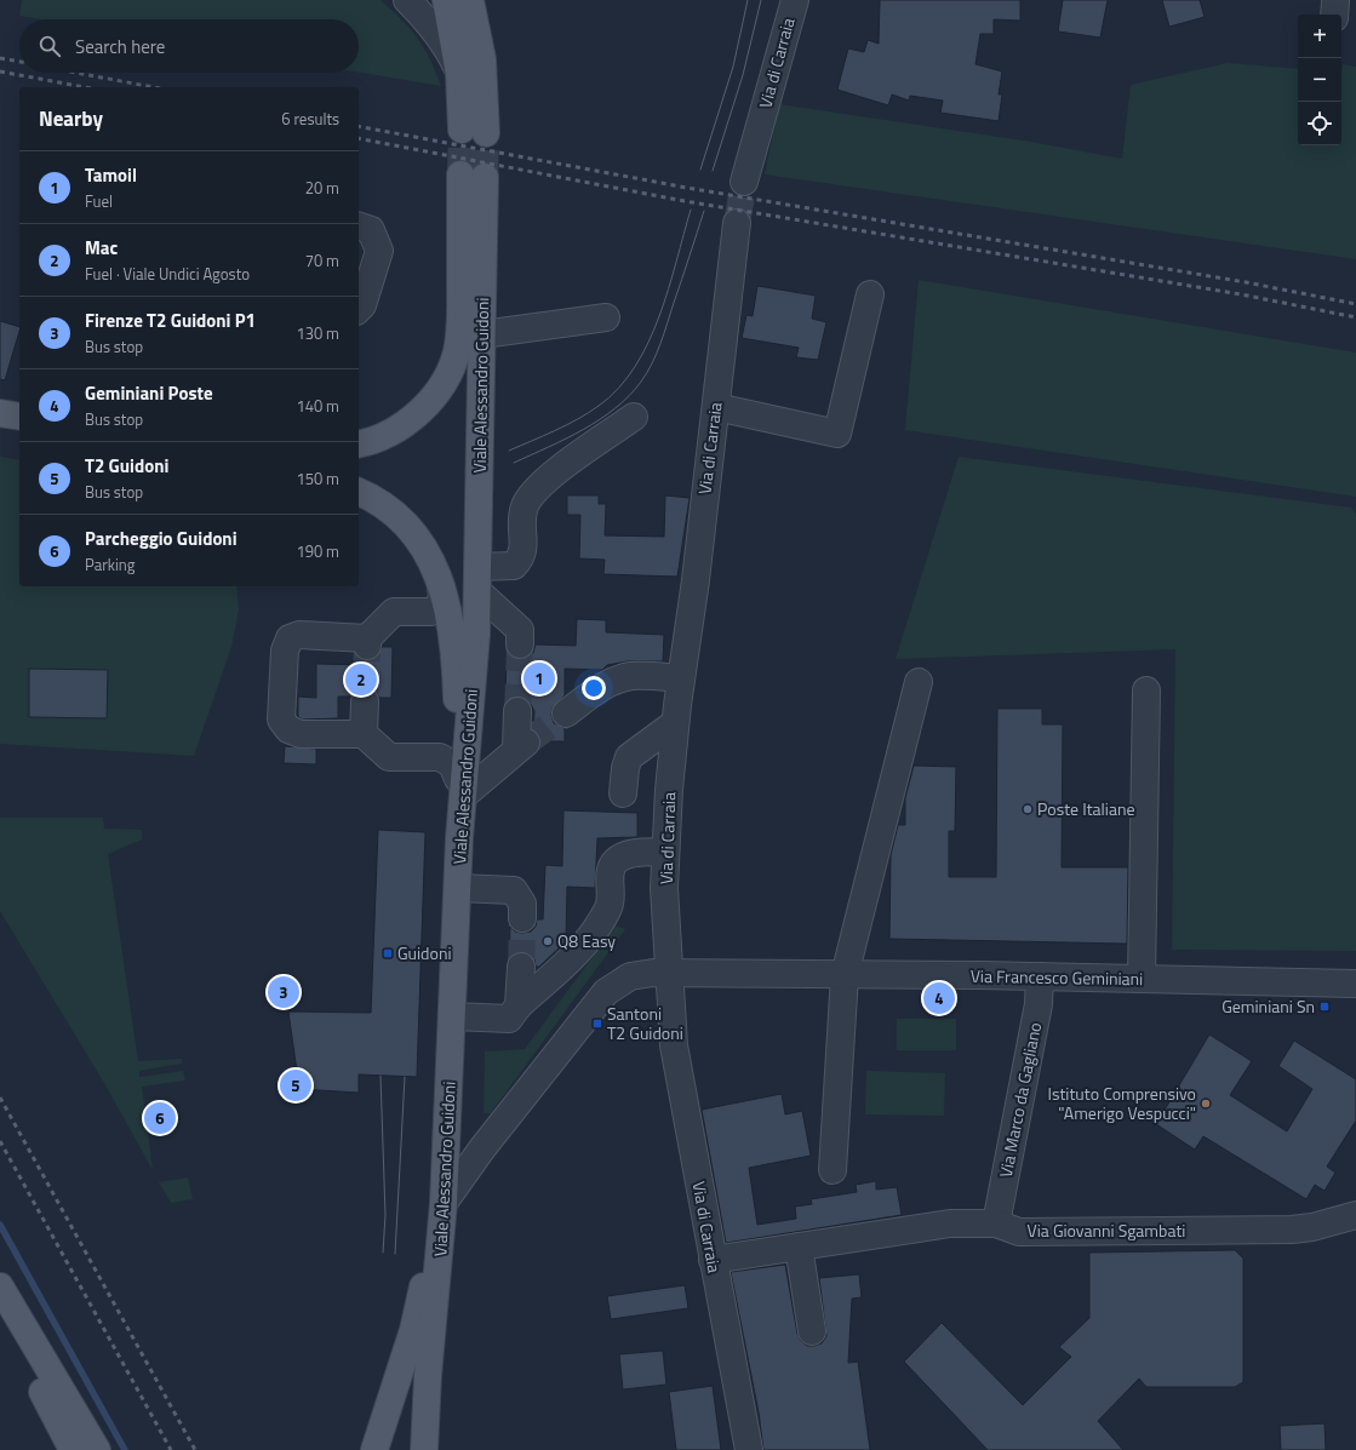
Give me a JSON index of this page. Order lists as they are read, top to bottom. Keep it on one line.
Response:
{"streets":{"main road":["Viale Alessandro Guidoni"],"street":["Via di Carraia","Via Francesco Geminiani","Via Marco da Gagliano","Via Giovanni Sgambati"]},"crossings":[["Via di Carraia","Via Francesco Geminiani"],["Via di Carraia","Via Giovanni Sgambati"],["Viale Alessandro Guidoni","Via Francesco Geminiani"],["Via Francesco Geminiani","Via Marco da Gagliano"],["Via Marco da Gagliano","Via Giovanni Sgambati"]],"places":{"other":["Poste Italiane","Q8 Easy","Istituto Comprensivo \"Amerigo Vespucci\""],"transit":["Guidoni","Geminiani Sn","Santoni T2 Guidoni"]},"page":{"map_buttons":["+","−"],"search":"Search here","heading":["Nearby","6 results"],"list":[{"mark":"1","name":"Tamoil","note":"Fuel","value":"20 m"},{"mark":"2","name":"Mac","note":"Fuel · Viale Undici Agosto","value":"70 m"},{"mark":"3","name":"Firenze T2 Guidoni P1","note":"Bus stop","value":"130 m"},{"mark":"4","name":"Geminiani Poste","note":"Bus stop","value":"140 m"},{"mark":"5","name":"T2 Guidoni","note":"Bus stop","value":"150 m"},{"mark":"6","name":"Parcheggio Guidoni","note":"Parking","value":"190 m"}],"pins":["1","2","3","4","5","6"]}}
